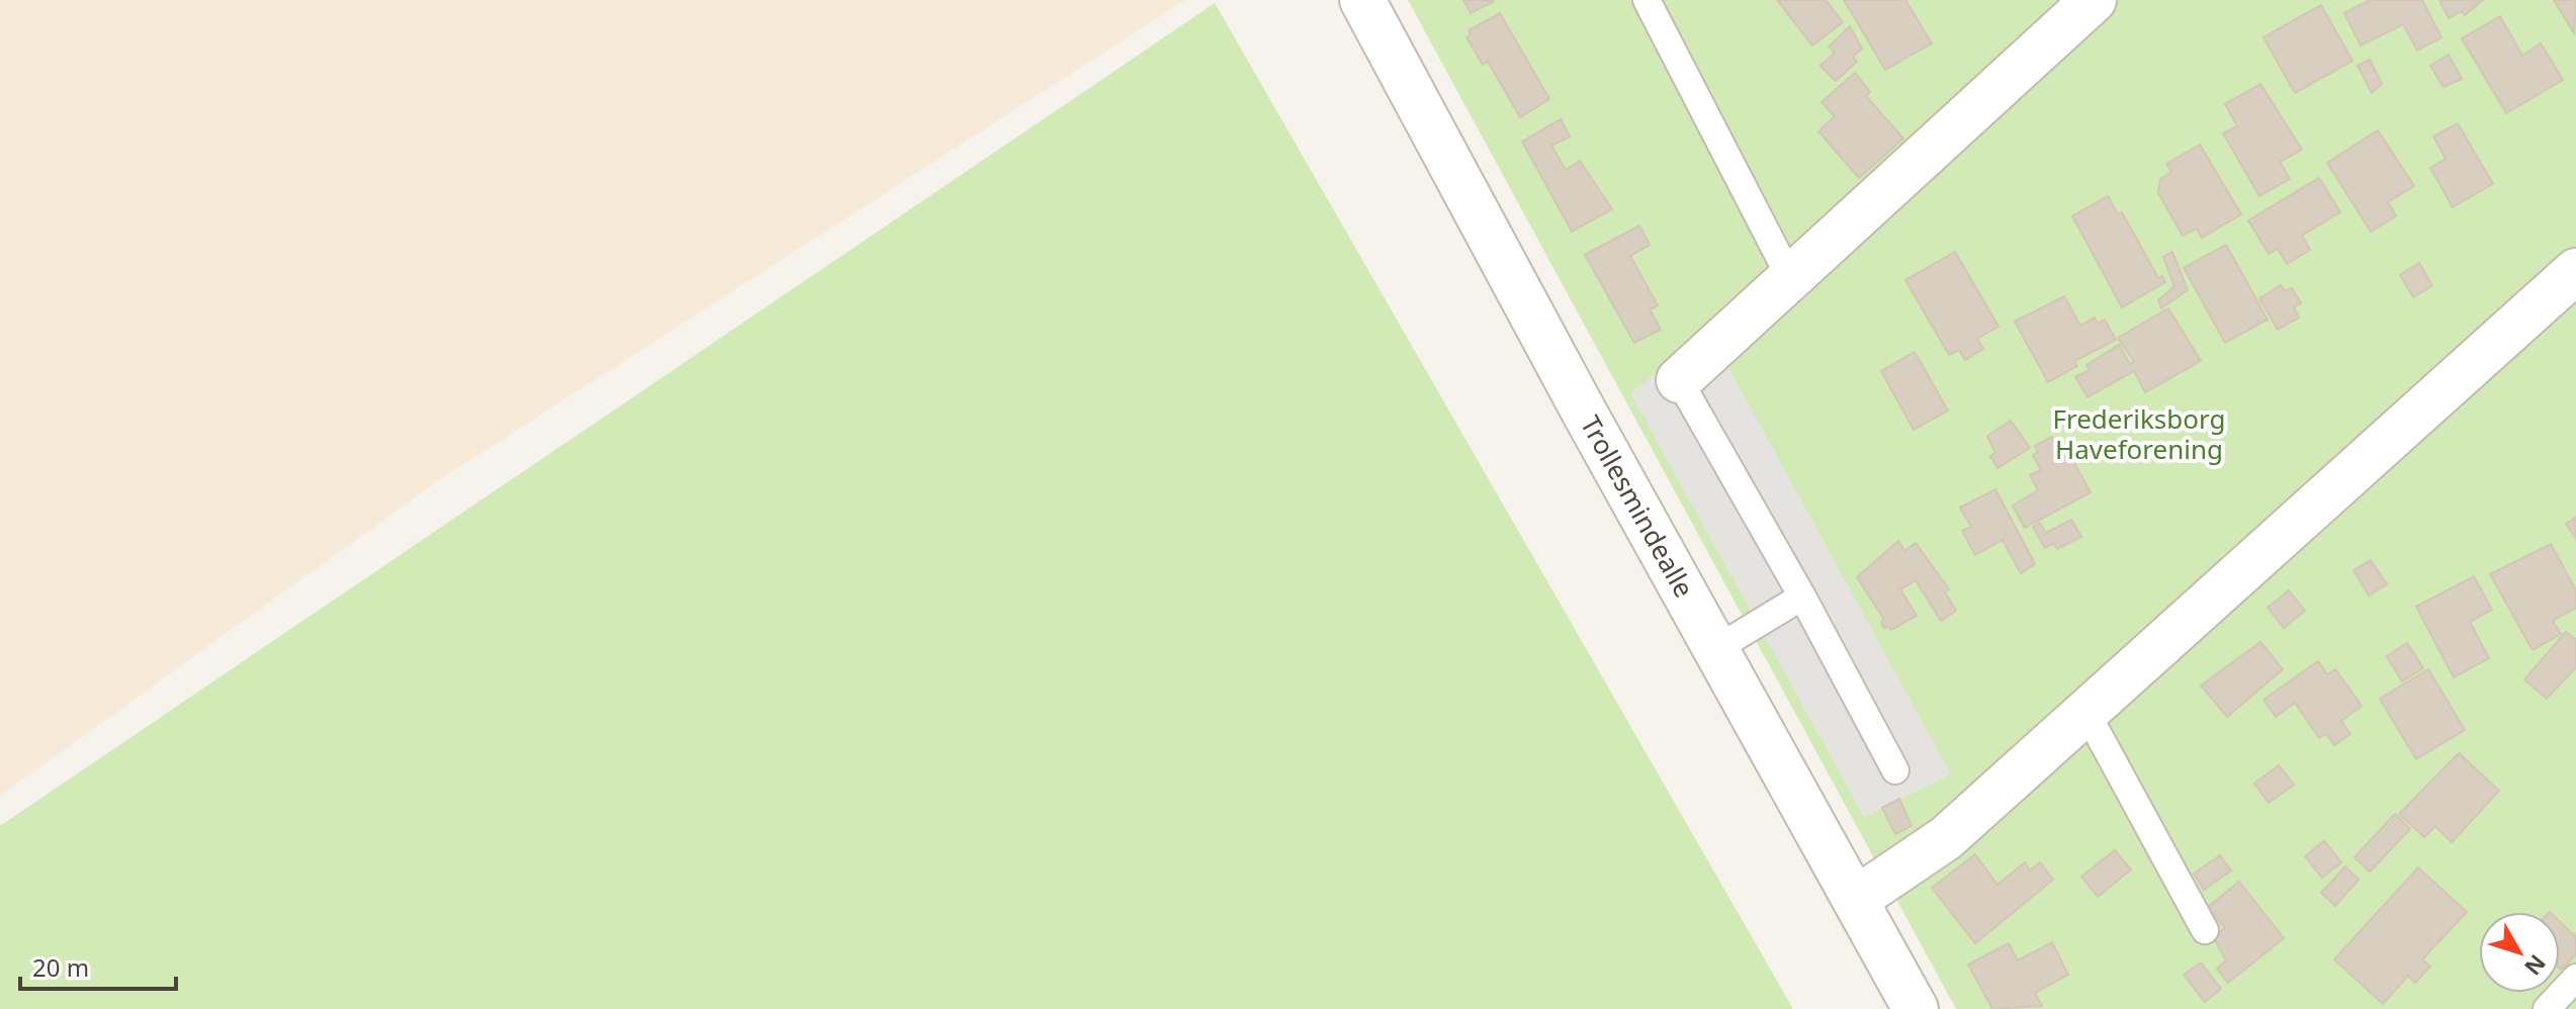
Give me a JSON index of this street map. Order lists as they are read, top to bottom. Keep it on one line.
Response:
{"streets":{"street":["Trollesmindealle"]},"parks":["Frederiksborg Haveforening"],"scale_bar":"20 m","north":"bottom right"}
